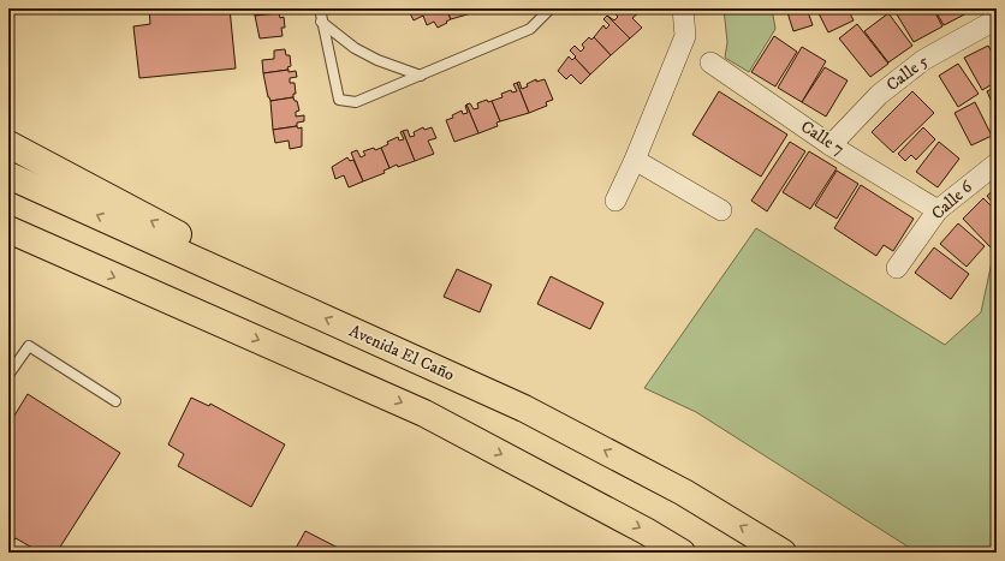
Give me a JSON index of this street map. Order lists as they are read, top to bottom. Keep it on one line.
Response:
{"streets":{"highway":["Avenida El Caño"],"street":["Calle 5","Calle 7","Calle 6"]},"crossings":[["Calle 5","Calle 7"],["Calle 7","Calle 6"]]}
